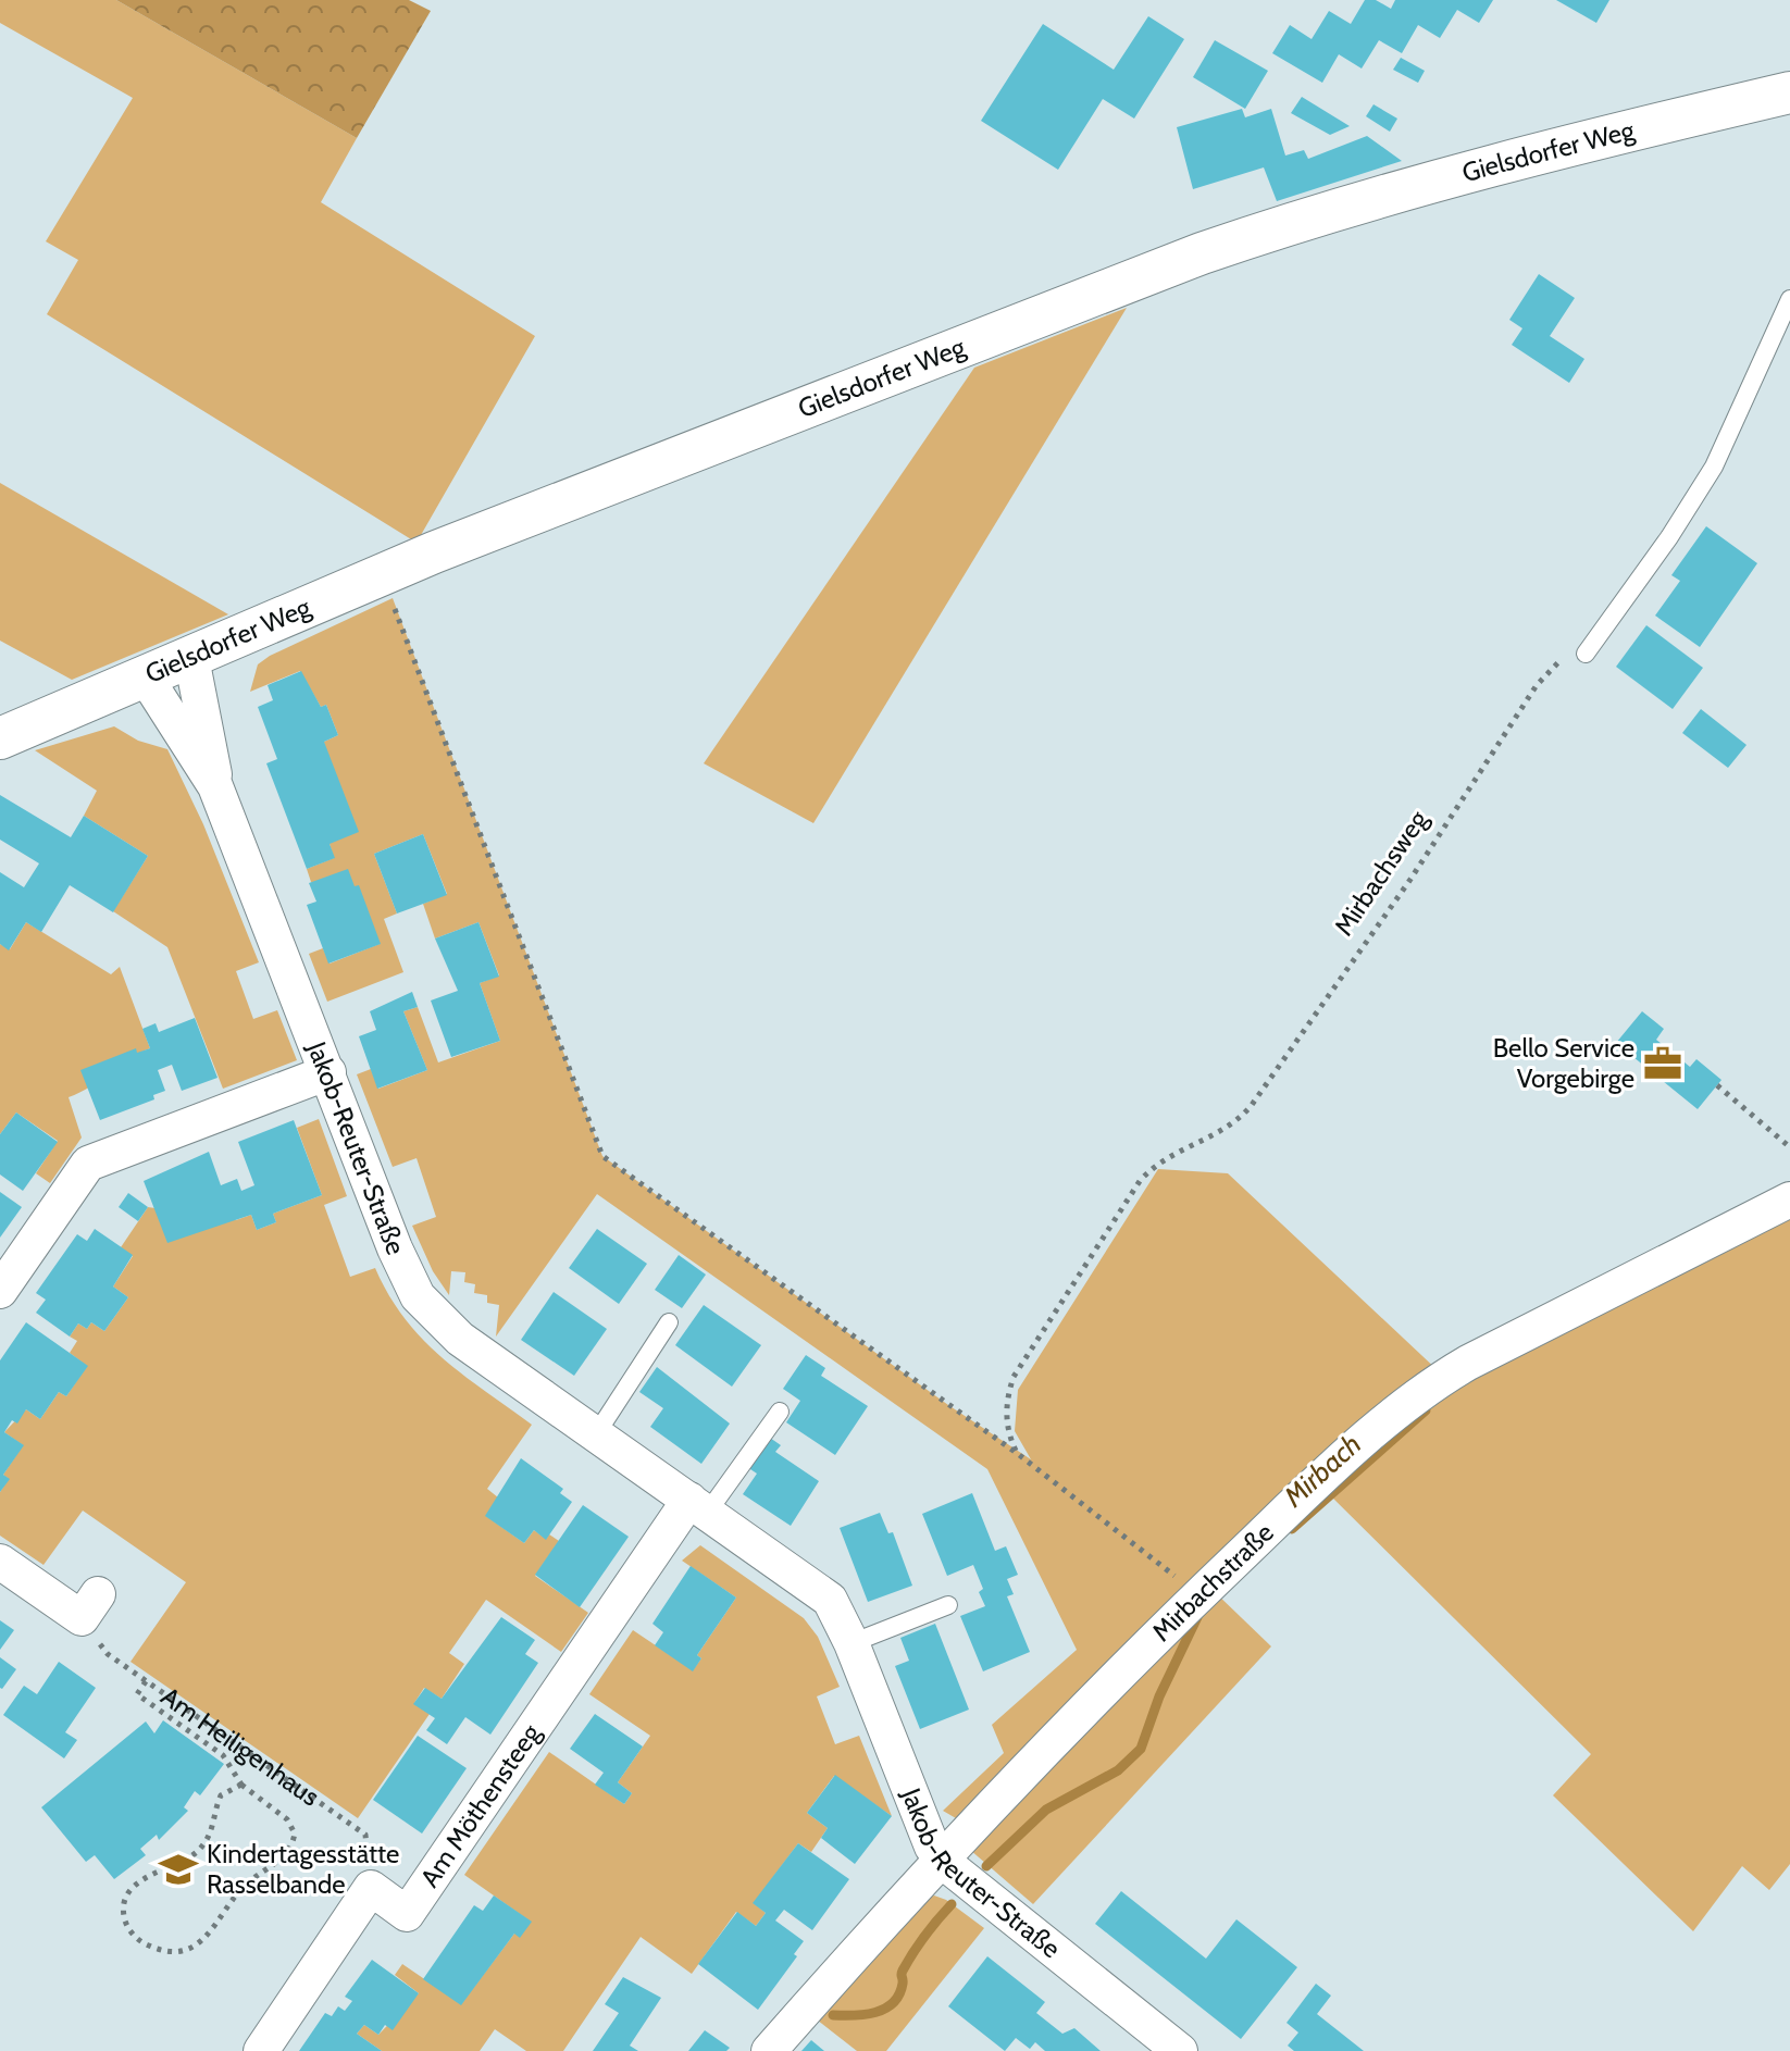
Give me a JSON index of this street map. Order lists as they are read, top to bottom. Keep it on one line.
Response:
{"streets":{"street":["Gielsdorfer Weg","Jakob-Reuter-Straße","Mirbachstraße","Am Möthensteeg"],"path":["Mirbachsweg","Am Heiligenhaus"]},"crossings":[["Gielsdorfer Weg","Jakob-Reuter-Straße"],["Jakob-Reuter-Straße","Mirbachstraße"],["Jakob-Reuter-Straße","Am Möthensteeg"],["Am Heiligenhaus","Am Möthensteeg"]],"water":["Mirbach"],"places":{"office":["Bello Service Vorgebirge"],"school or university":["Kindertagesstätte Rasselbande"]}}
